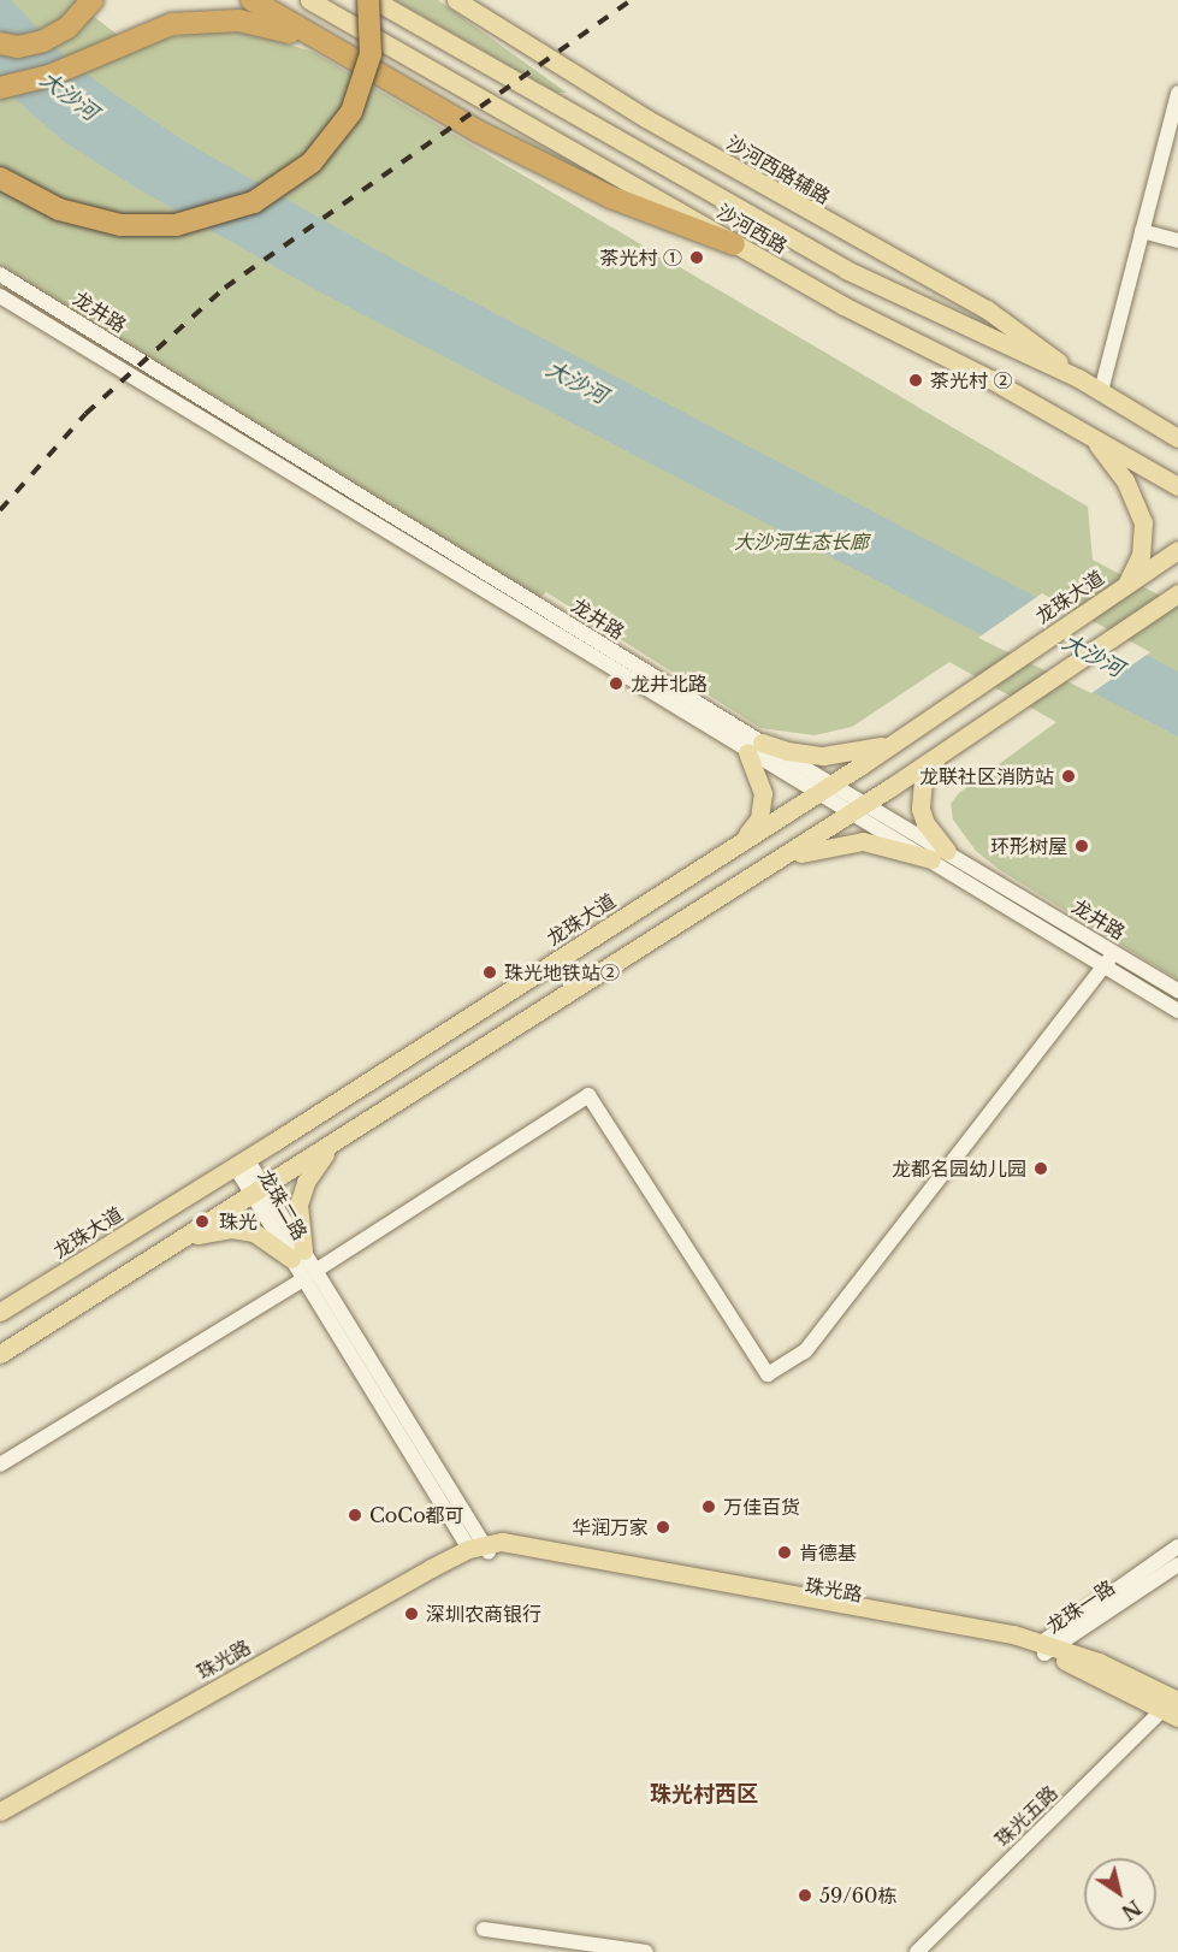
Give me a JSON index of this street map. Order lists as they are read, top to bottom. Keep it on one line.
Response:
{"streets":{"main road":["沙河西路辅路","沙河西路","龙珠大道","珠光路"],"street":["龙井路","龙珠二路","龙珠一路","珠光五路"]},"crossings":[["沙河西路辅路","沙河西路"],["龙井路","龙珠大道"],["龙珠大道","龙珠二路"],["龙珠二路","珠光路"],["珠光路","龙珠一路"],["珠光路","珠光五路"]],"districts":["珠光村西区"],"water":["大沙河"],"parks":["大沙河生态长廊"],"places":["茶光村 ①","茶光村 ②","龙井北路","龙联社区消防站","环形树屋","珠光地铁站②","龙都名园幼儿园","珠光","万佳百货","CoCo都可","华润万家","肯德基","深圳农商银行","59/60栋"],"north":"bottom right"}
